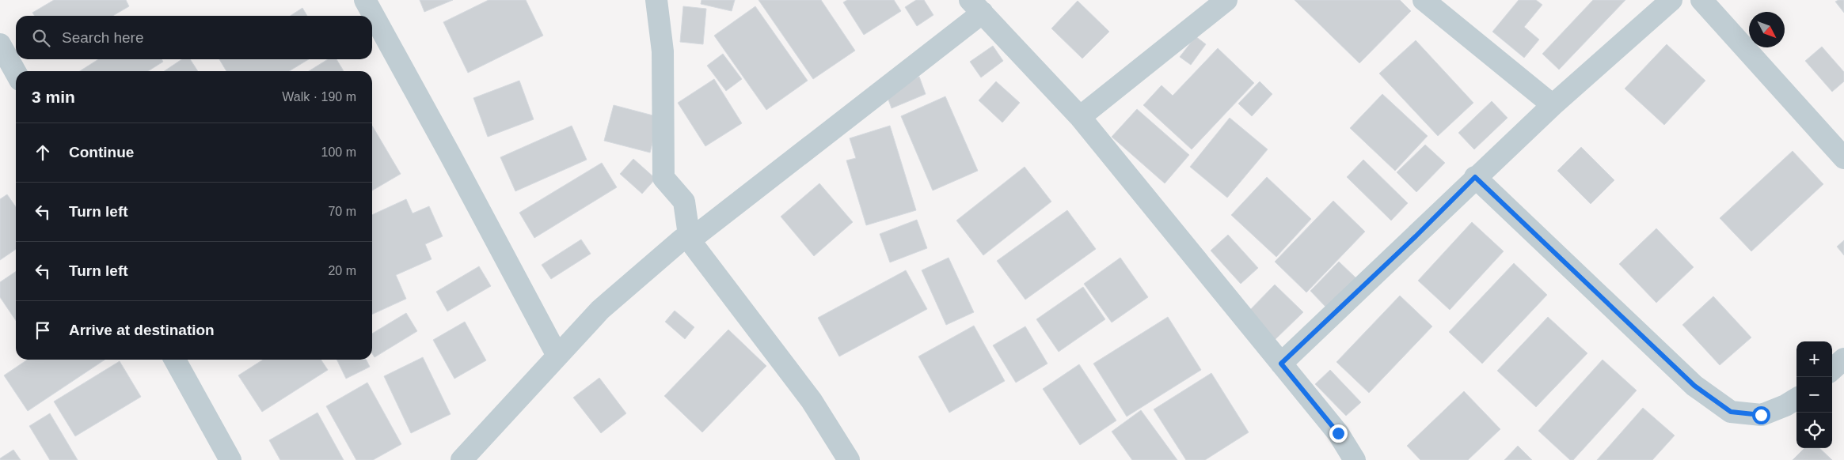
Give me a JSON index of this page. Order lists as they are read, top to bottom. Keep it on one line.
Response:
{"north":"bottom right","page":{"search":"Search here","heading":["3 min","Walk · 190 m"],"list":[["Continue","100 m"],["Turn left","70 m"],["Turn left","20 m"],"Arrive at destination"],"map_buttons":["+","−"]}}
